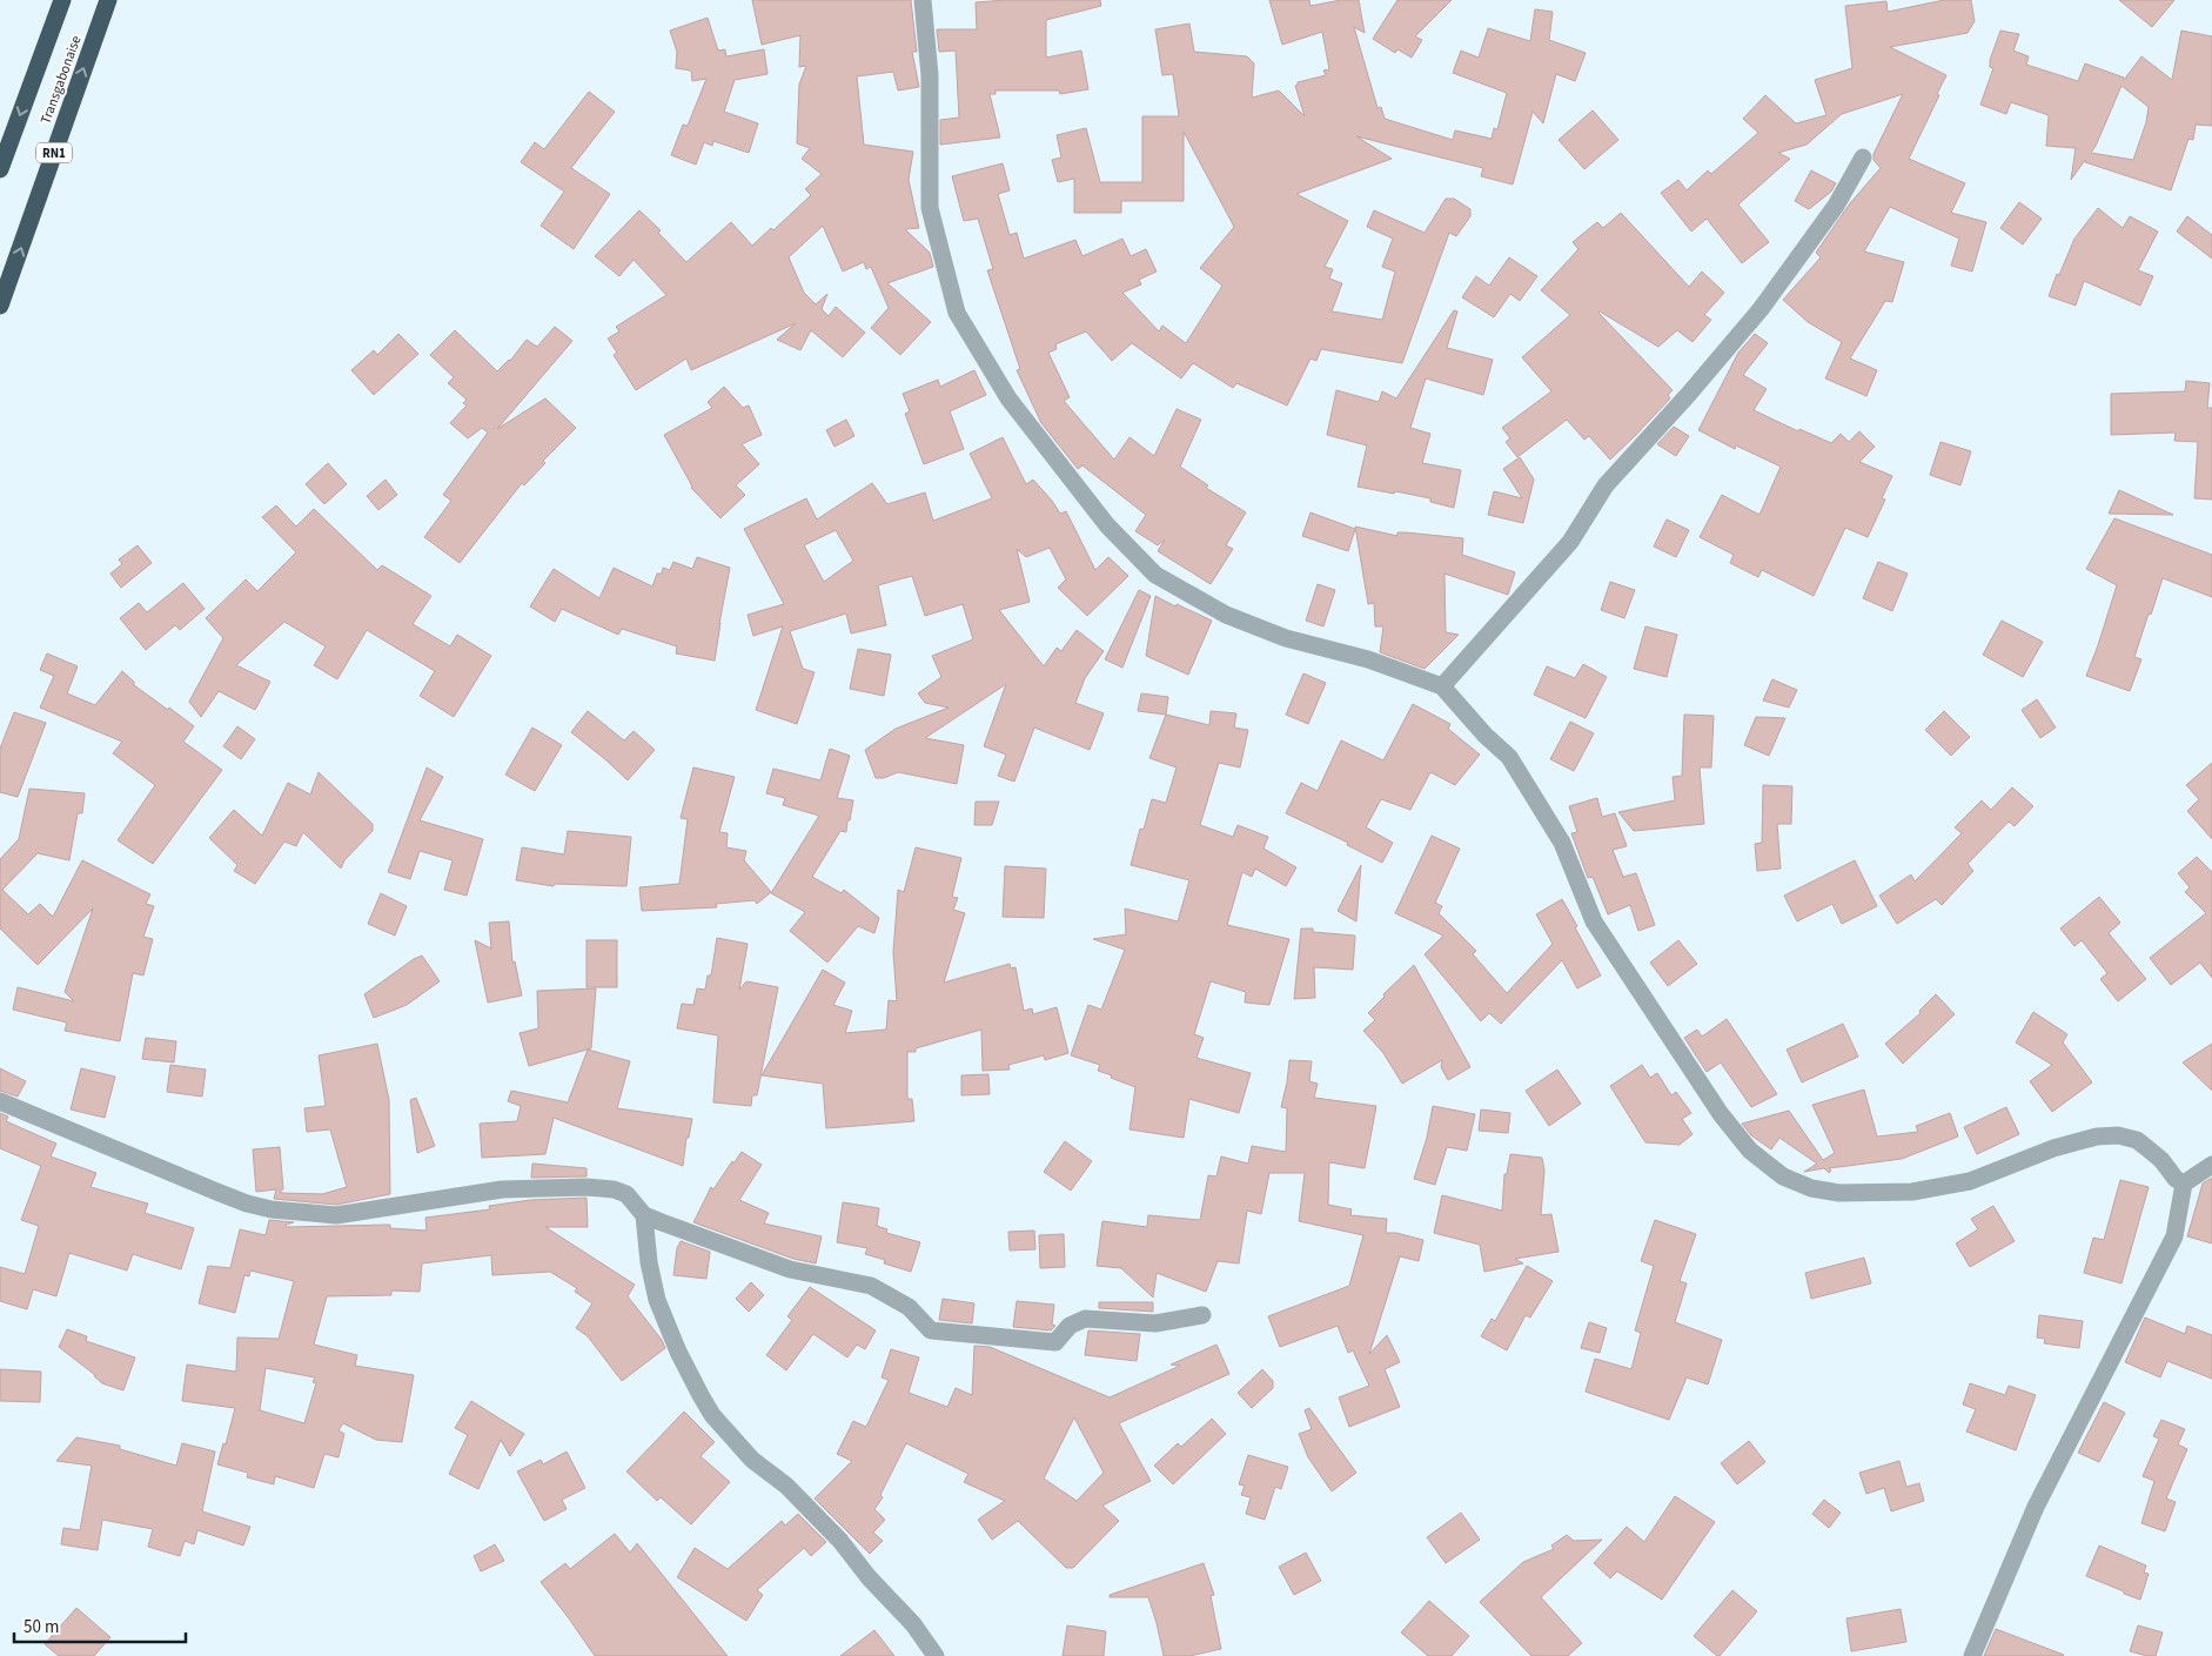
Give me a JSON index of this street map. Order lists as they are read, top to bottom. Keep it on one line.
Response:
{"streets":{"highway":["Transgabonaise","RN1"]},"scale_bar":"50 m"}
